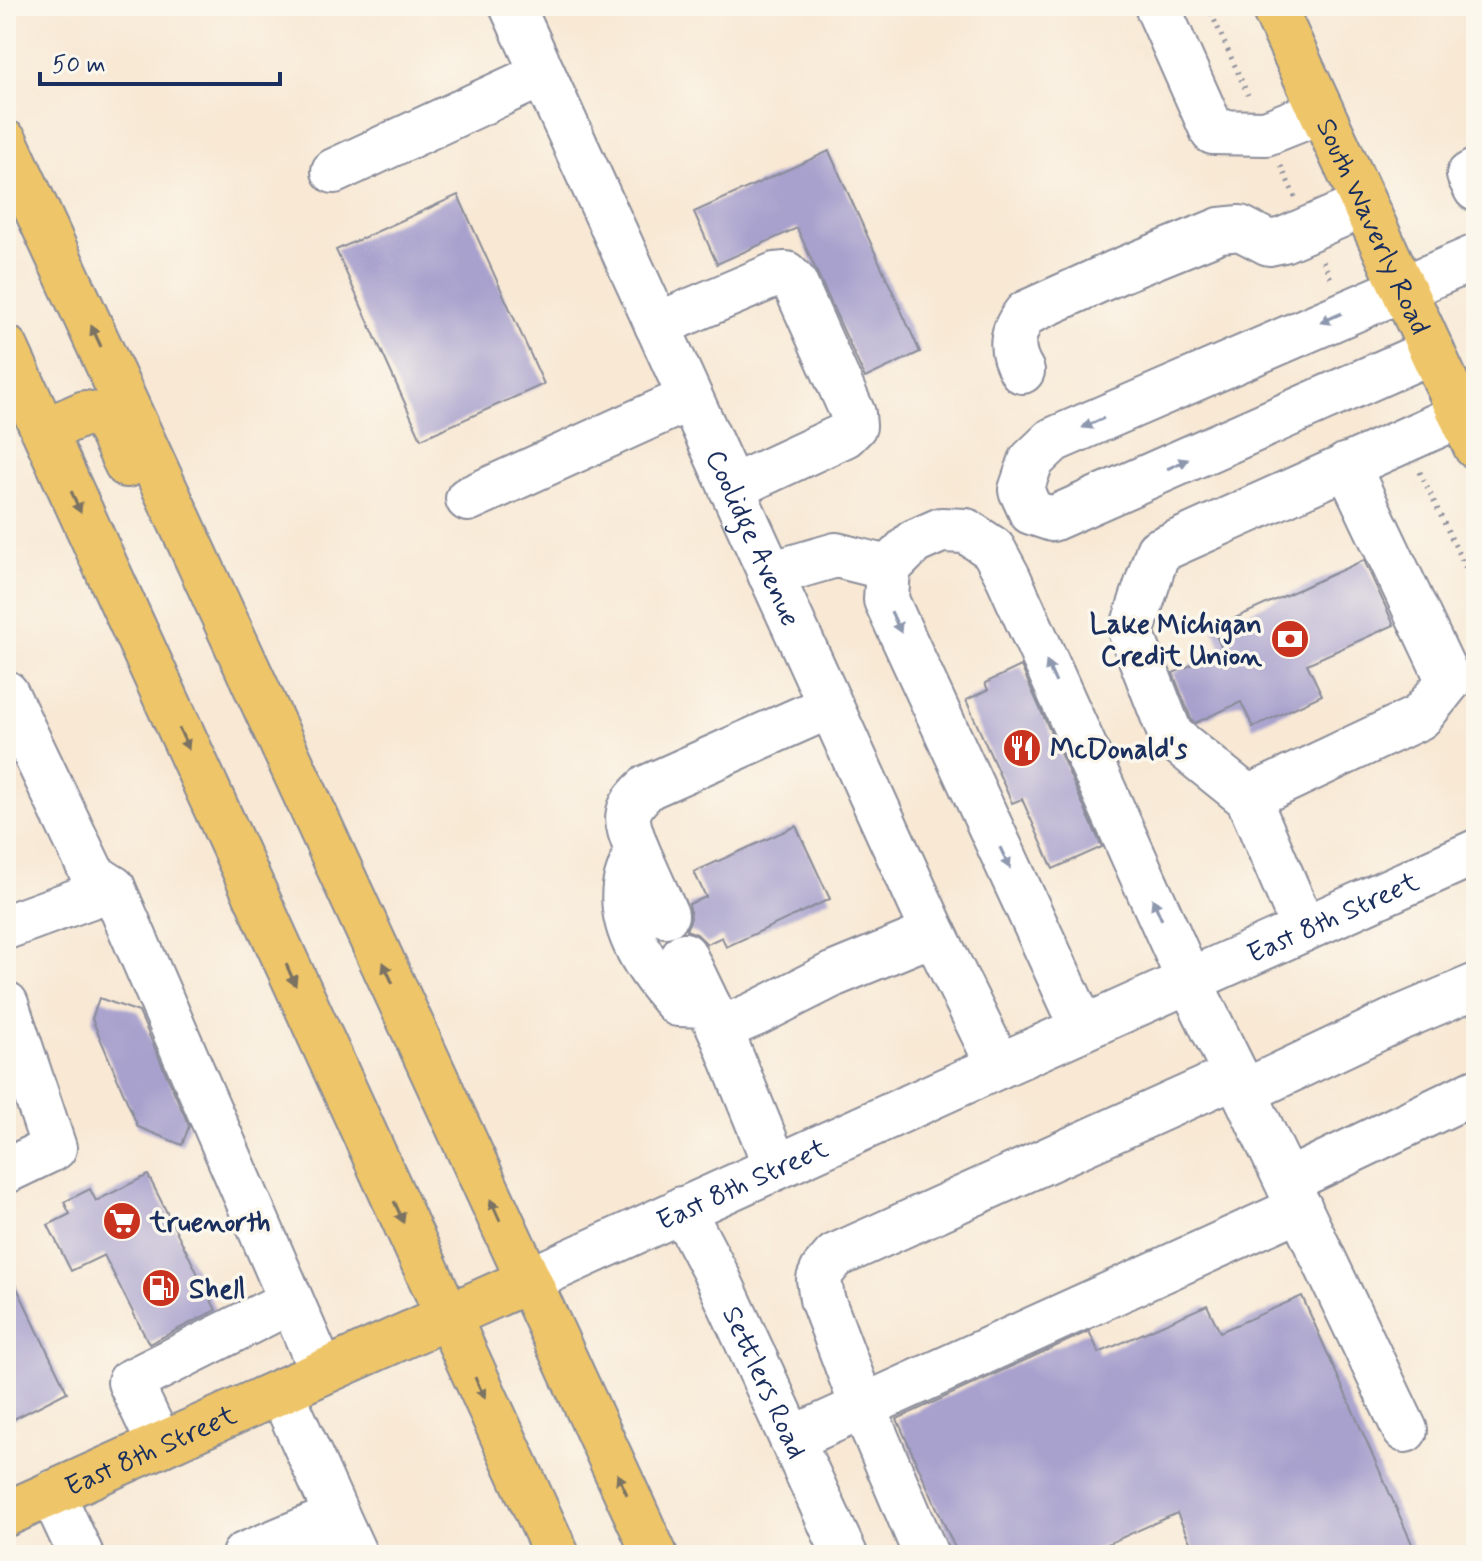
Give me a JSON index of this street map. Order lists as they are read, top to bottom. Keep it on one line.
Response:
{"streets":{"main road":["South Waverly Road","East 8th Street"],"street":["Coolidge Avenue","Settlers Road"]},"crossings":[["Coolidge Avenue","East 8th Street"],["East 8th Street","Settlers Road"]],"places":{"bank":["Lake Michigan Credit Union"],"restaurant":["McDonald's"],"supermarket":["truenorth"],"fuel station":["Shell"]},"scale_bar":"50 m"}
